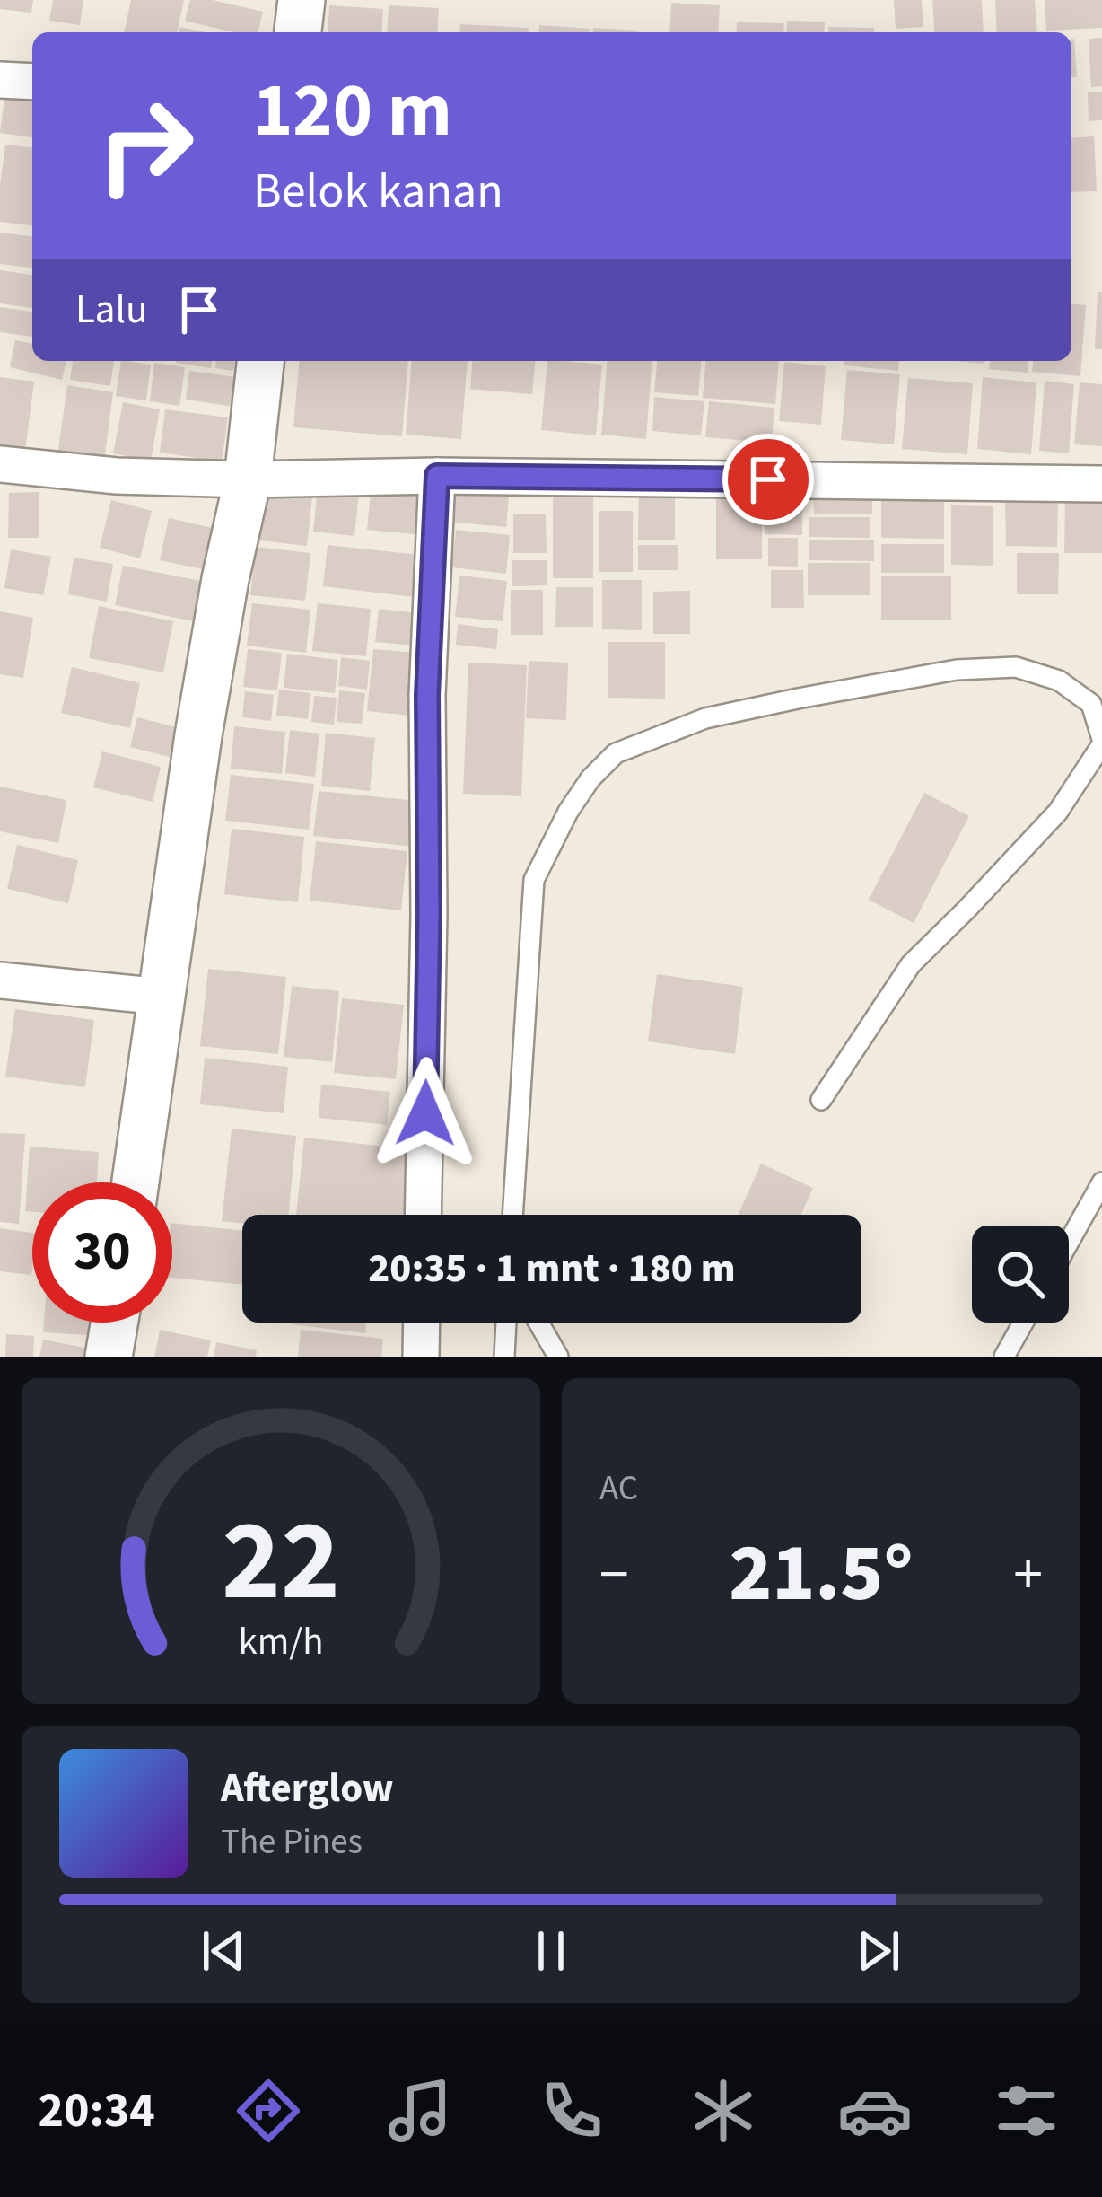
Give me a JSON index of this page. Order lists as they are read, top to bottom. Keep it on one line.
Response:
{"page":{"turn":["120 m","Belok kanan"],"then":"Lalu","limit":"30","trip":"20:35 · 1 mnt · 180 m","tile":"AC","heat":["−","21.5°","+"],"song":["Afterglow","The Pines"],"tabs":"20:34","gauge":["22","km/h"]}}
